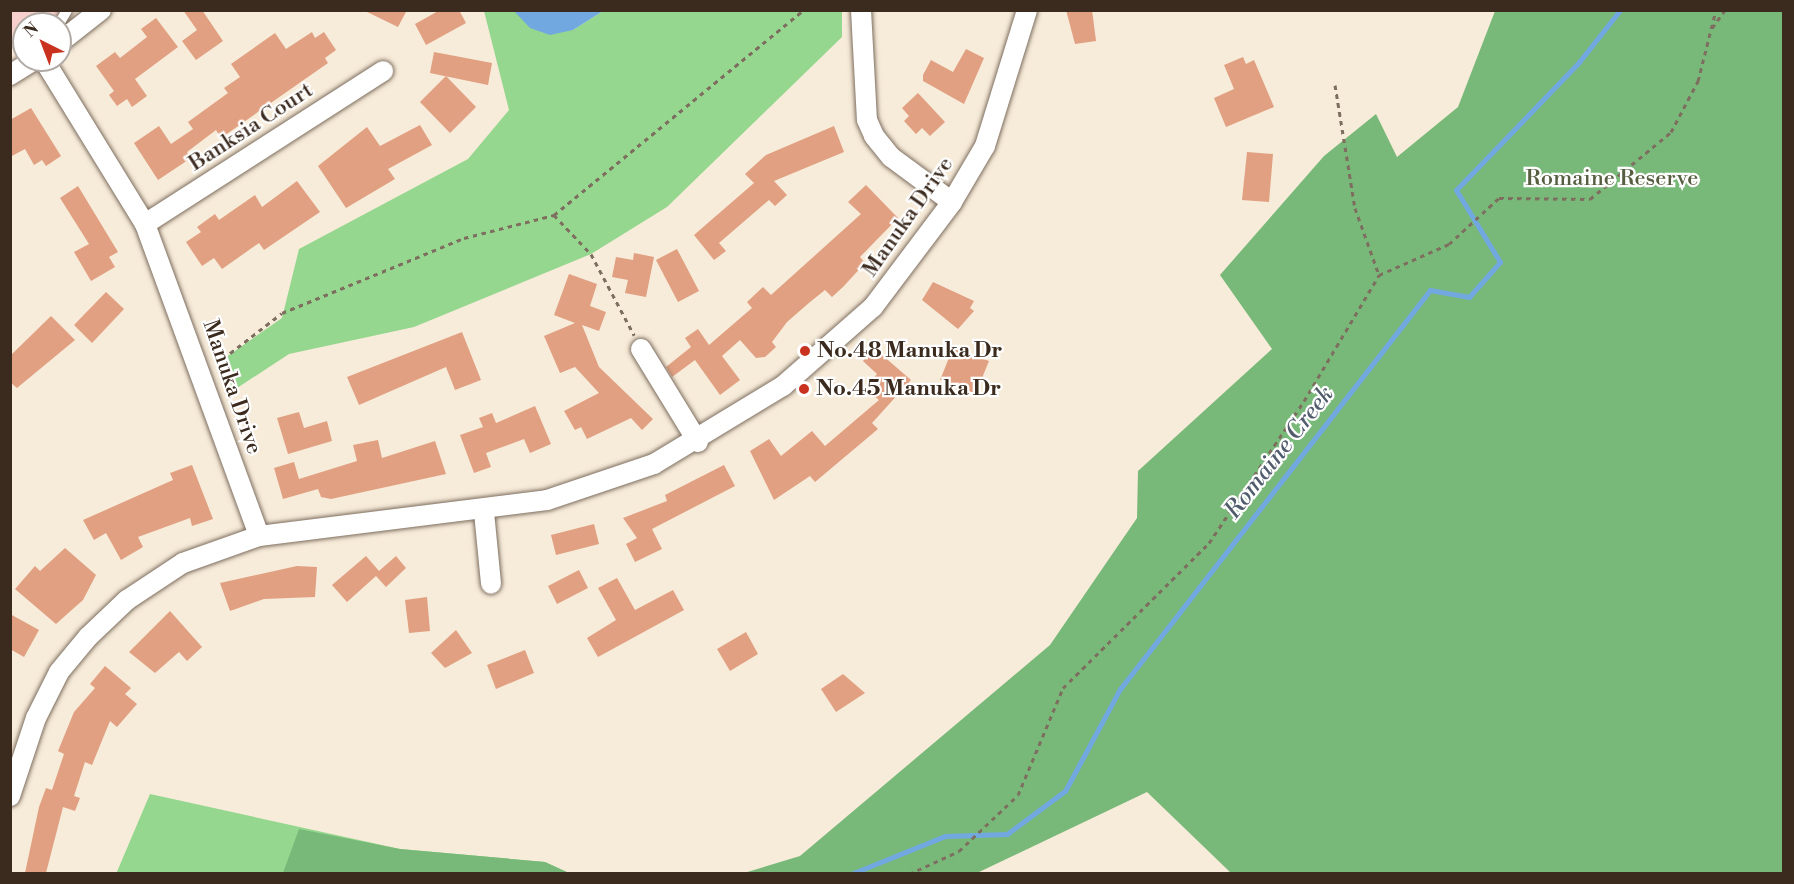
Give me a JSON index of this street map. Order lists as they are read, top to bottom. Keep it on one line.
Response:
{"streets":{"street":["Banksia Court","Manuka Drive"]},"crossings":[["Banksia Court","Manuka Drive"]],"water":["Romaine Creek"],"parks":["Romaine Reserve"],"places":["No.48 Manuka Dr","No.45 Manuka Dr"],"north":"top left"}
